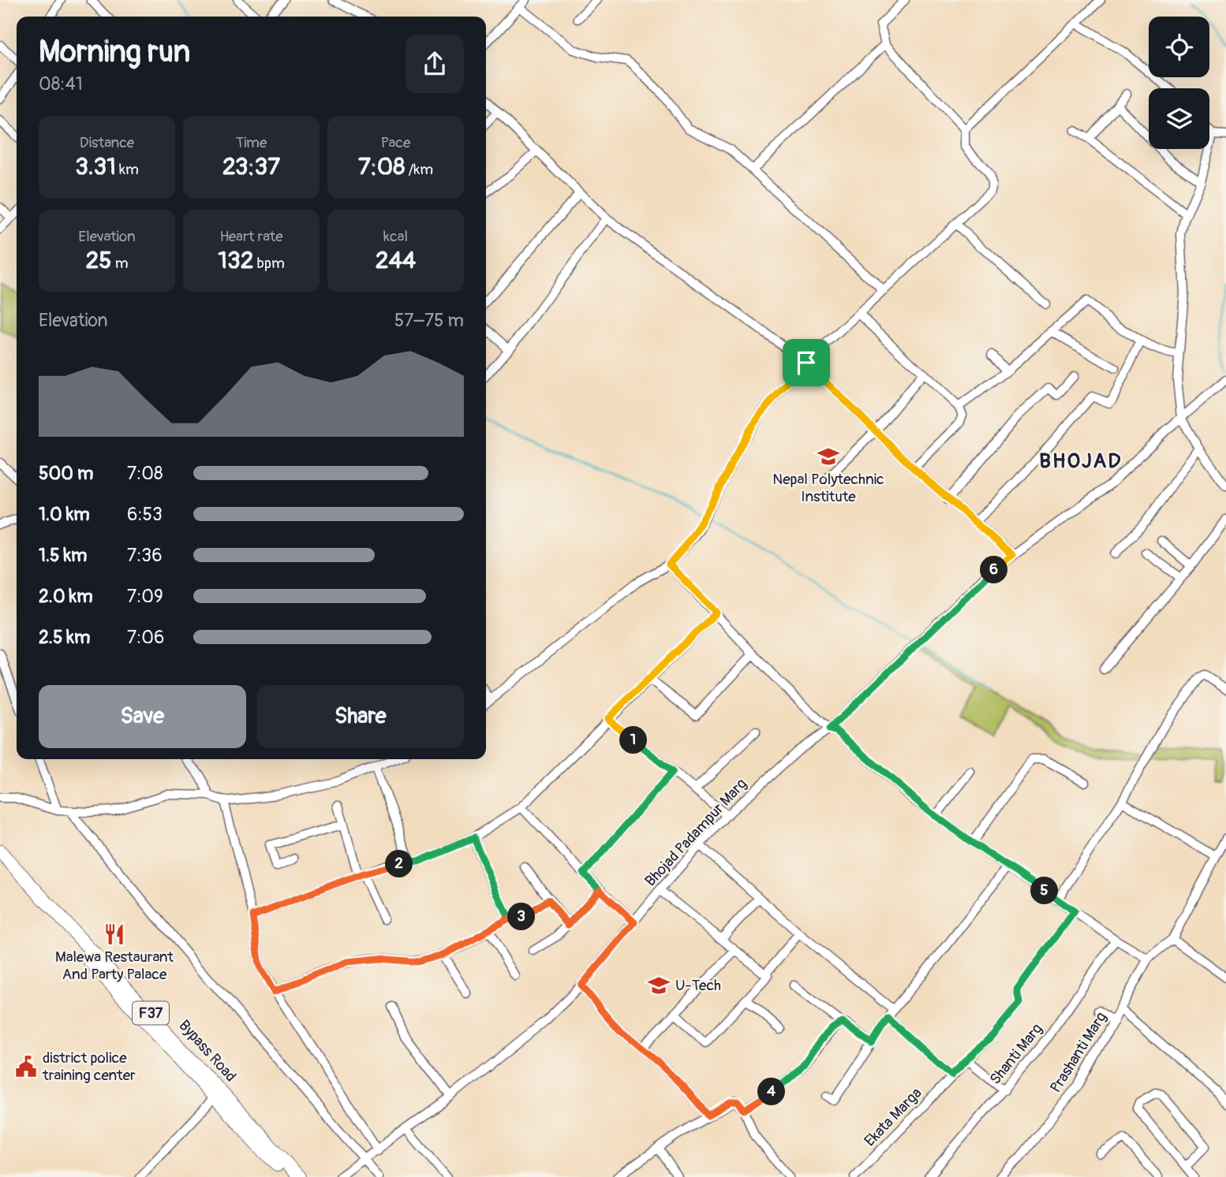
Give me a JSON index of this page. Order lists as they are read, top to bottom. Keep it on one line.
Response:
{"streets":{"highway":["F37","Bypass Road"],"street":["Bhojad Padampur Marg","Prashanti Marg","Shanti Marg","Ekata Marga"]},"districts":["BHOJAD"],"places":{"school or university":["Nepal Polytechnic Institute","U-Tech"],"restaurant":["Malewa Restaurant And Party Palace"],"public building":["district police training center"]},"page":{"heading":["Morning run","08:41"],"stats":[["Distance","3.31 km"],["Time","23:37"],["Pace","7:08 /km"],["Elevation","25 m"],["Heart rate","132 bpm"],["kcal","244"]],"chart":["Elevation","57–75 m"],"list":[{"name":"500 m","note":"7:08"},{"name":"1.0 km","note":"6:53"},{"name":"1.5 km","note":"7:36"},{"name":"2.0 km","note":"7:09"},{"name":"2.5 km","note":"7:06"}],"pins":["6","1","2","5","3","4"],"buttons":["Save","Share"]}}
